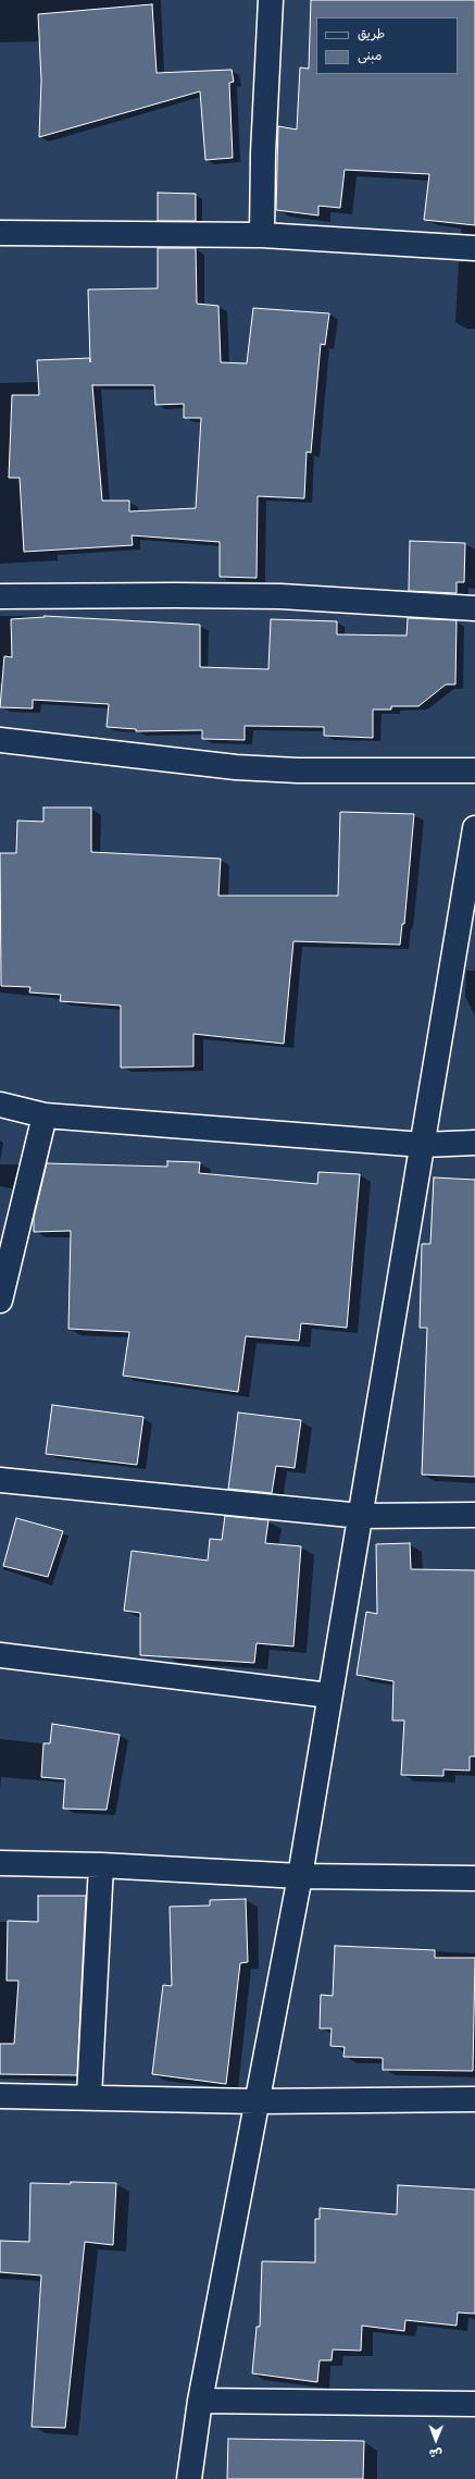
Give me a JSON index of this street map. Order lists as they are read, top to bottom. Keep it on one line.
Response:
{"legend":["طريق","مبنى"],"north":"bottom"}
